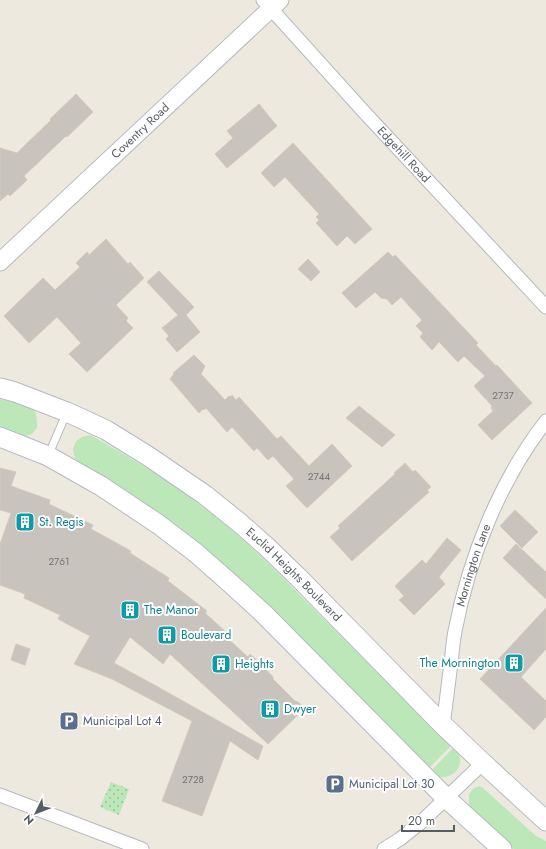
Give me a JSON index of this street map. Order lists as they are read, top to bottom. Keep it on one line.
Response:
{"streets":{"main road":["Euclid Heights Boulevard"],"street":["Coventry Road","Edgehill Road","Mornington Lane"]},"crossings":[["Coventry Road","Edgehill Road"],["Mornington Lane","Euclid Heights Boulevard"]],"places":{"building":["St. Regis","The Manor","Boulevard","The Mornington","Heights","Dwyer"],"parking":["Municipal Lot 4","Municipal Lot 30"]},"house_numbers":["2737","2744","2761","2728"],"scale_bar":"20 m","north":"bottom left"}
